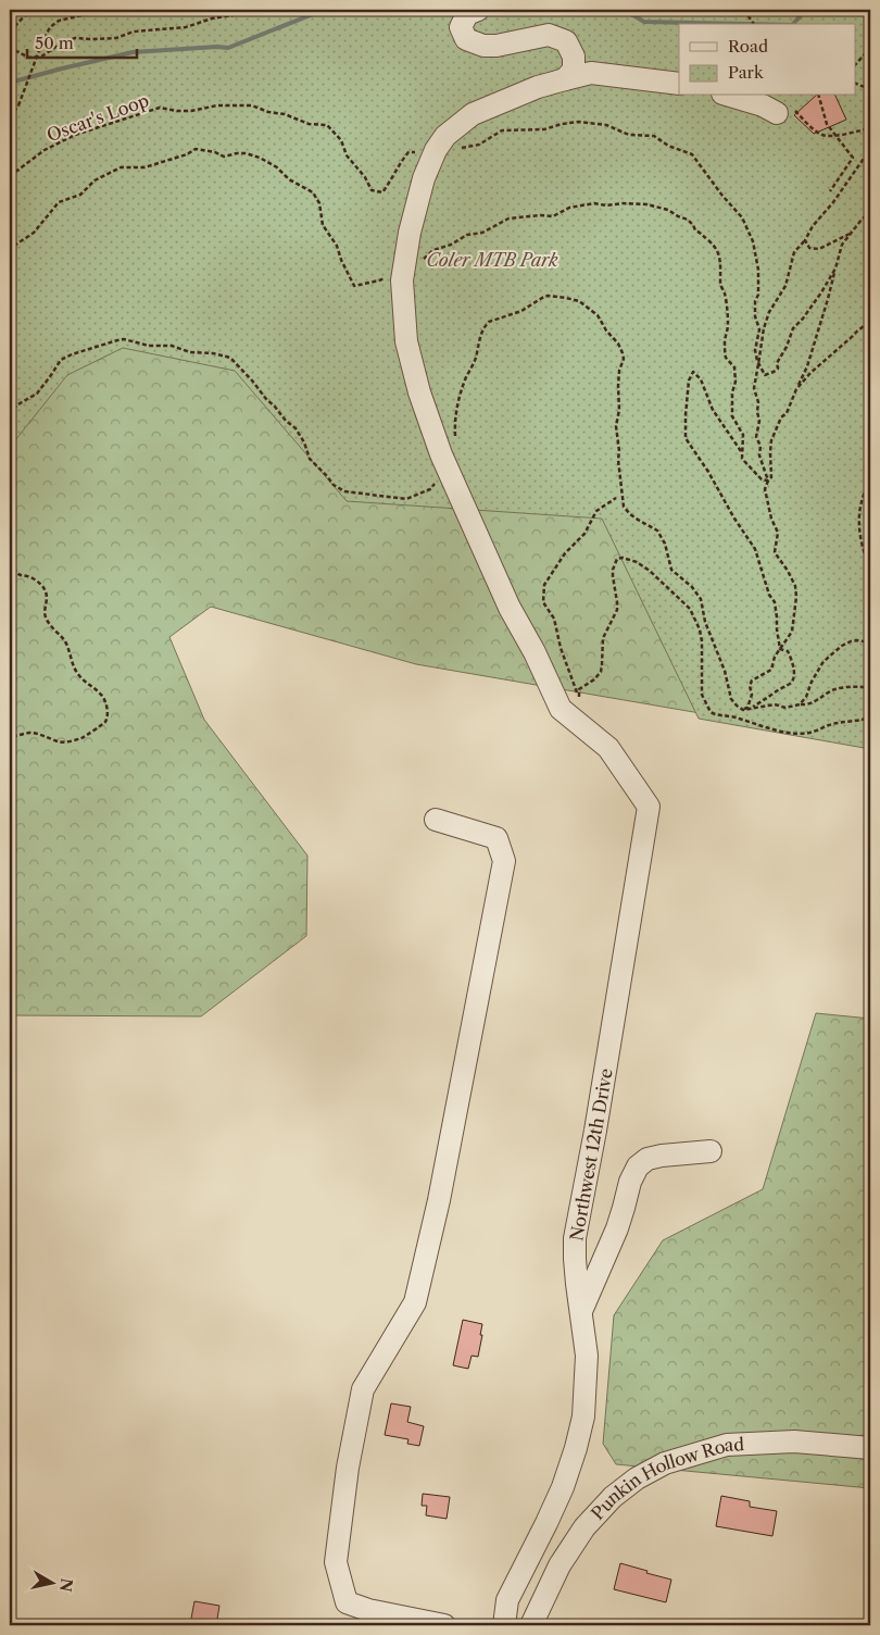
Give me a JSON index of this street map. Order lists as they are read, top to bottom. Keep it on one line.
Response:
{"streets":{"street":["Northwest 12th Drive","Punkin Hollow Road"],"path":["Oscar's Loop"]},"crossings":[["Oscar's Loop","Northwest 12th Drive"]],"parks":["Coler MTB Park"],"legend":["Road","Park"],"scale_bar":"50 m","north":"right"}
